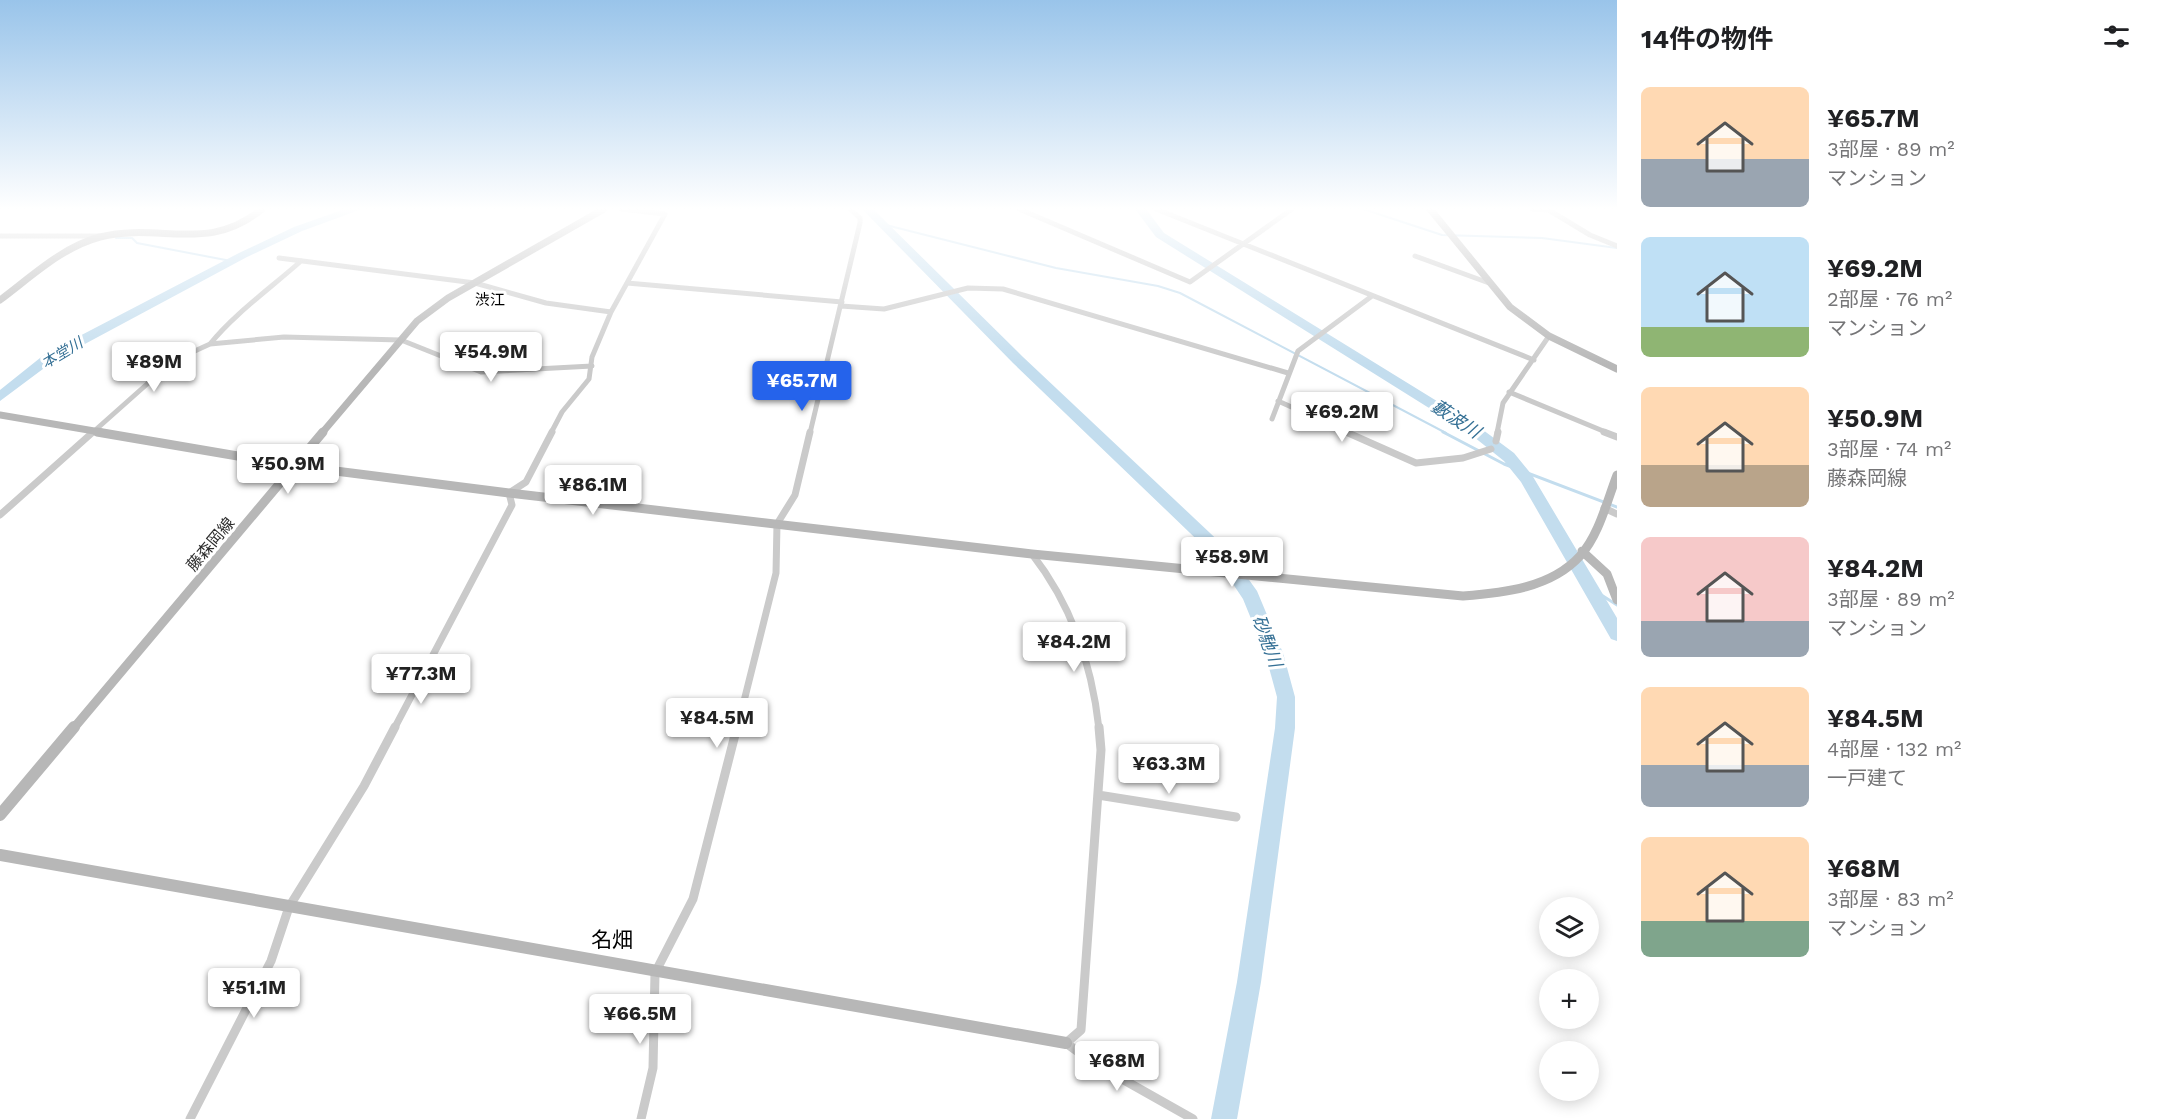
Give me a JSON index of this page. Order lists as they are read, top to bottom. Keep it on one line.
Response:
{"streets":{"street":["藤森岡線"]},"districts":["渋江","名畑"],"water":["本堂川","藪波川","砂馳川"],"page":{"heading":"14件の物件","list":[{"name":"¥65.7M","note":"3部屋 · 89 m² · マンション"},{"name":"¥69.2M","note":"2部屋 · 76 m² · マンション"},{"name":"¥50.9M","note":"3部屋 · 74 m² · 藤森岡線"},{"name":"¥84.2M","note":"3部屋 · 89 m² · マンション"},{"name":"¥84.5M","note":"4部屋 · 132 m² · 一戸建て"},{"name":"¥68M","note":"3部屋 · 83 m² · マンション"}],"price":["¥54.9M","¥89M","¥65.7M","¥69.2M","¥50.9M","¥86.1M","¥58.9M","¥84.2M","¥77.3M","¥84.5M","¥63.3M","¥51.1M","¥66.5M","¥68M"],"map_buttons":["+","−"]}}
